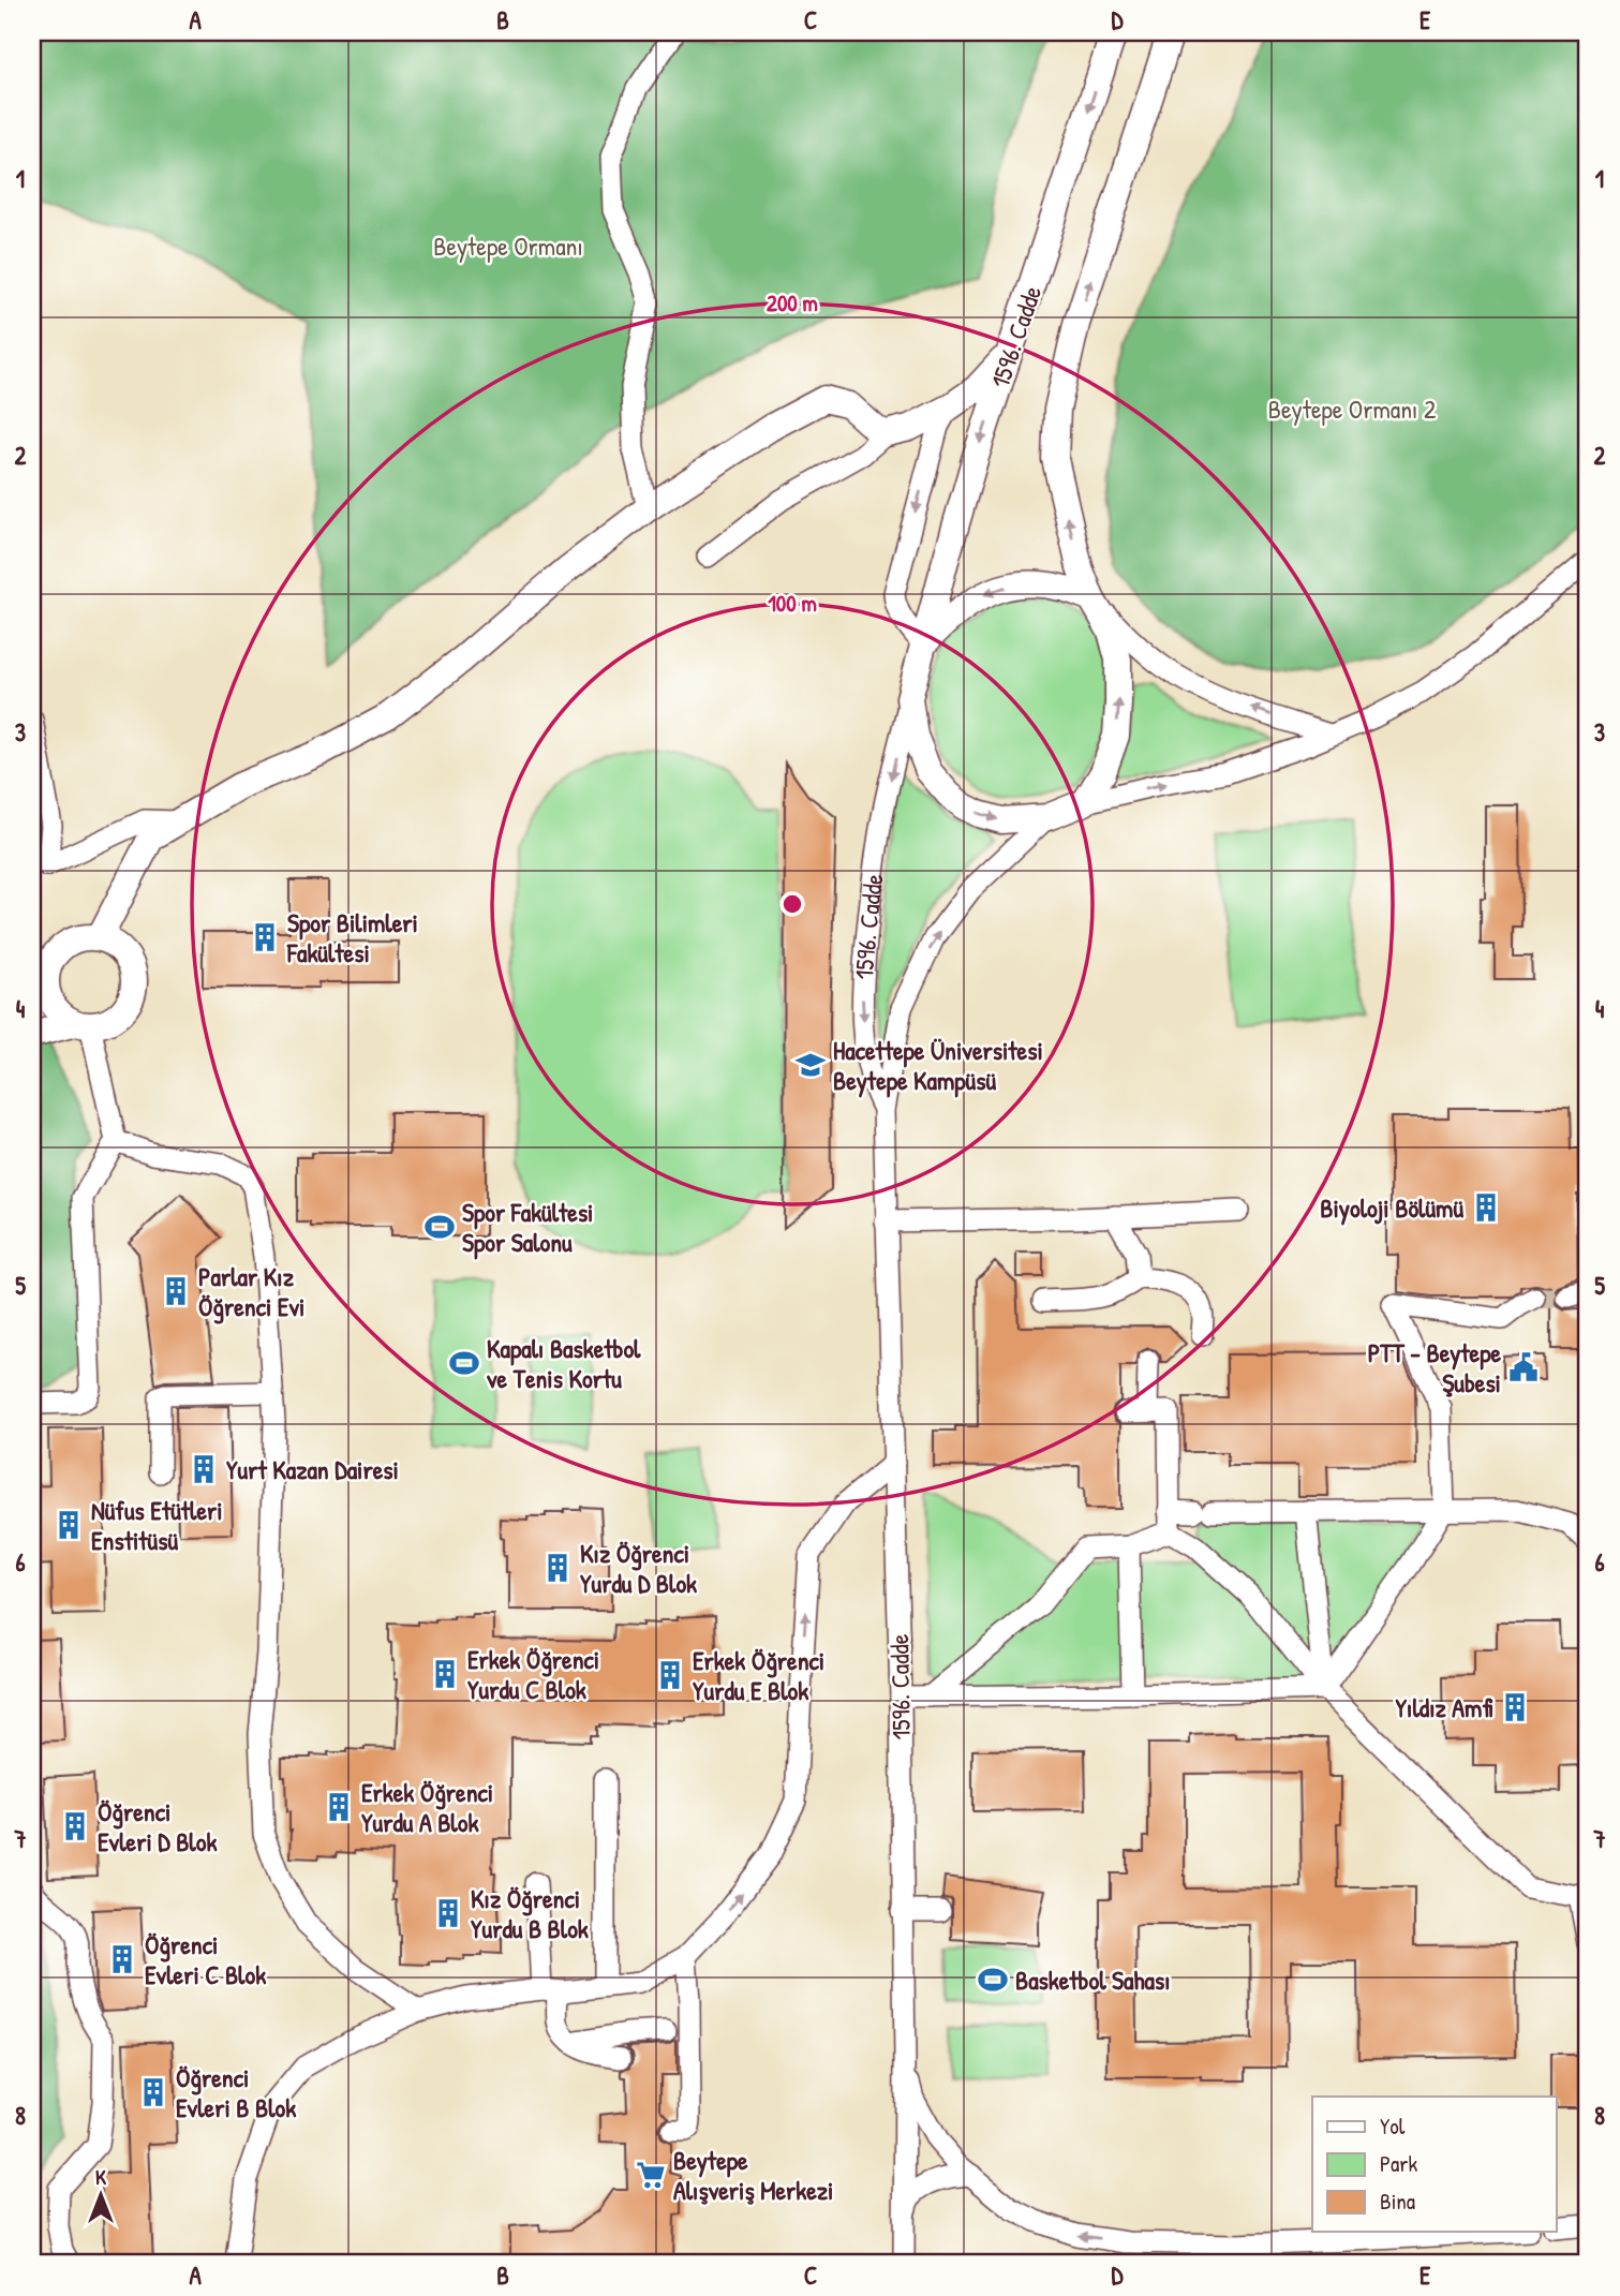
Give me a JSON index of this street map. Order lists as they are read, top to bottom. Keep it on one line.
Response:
{"streets":{"main road":["1596. Cadde"]},"parks":["Beytepe Ormanı","Beytepe Ormanı 2"],"places":{"building":["Spor Bilimleri Fakültesi","Biyoloji Bölümü","Parlar Kız Öğrenci Evi","Yurt Kazan Dairesi","Nüfus Etütleri Enstitüsü","Kız Öğrenci Yurdu D Blok","Erkek Öğrenci Yurdu C Blok","Erkek Öğrenci Yurdu E Blok","Yıldız Amfi","Erkek Öğrenci Yurdu A Blok","Öğrenci Evleri D Blok","Kız Öğrenci Yurdu B Blok","Öğrenci Evleri C Blok","Öğrenci Evleri B Blok"],"school or university":["Hacettepe Üniversitesi Beytepe Kampüsü"],"sports":["Spor Fakültesi Spor Salonu","Kapalı Basketbol ve Tenis Kortu","Basketbol Sahası"],"public building":["PTT - Beytepe Şubesi"],"supermarket":["Beytepe Alışveriş Merkezi"]},"legend":["Yol","Park","Bina"],"north":"top","grid":{"columns":["A","B","C","D","E"],"rows":["1","2","3","4","5","6","7","8"]},"rings":["200 m","100 m"]}
